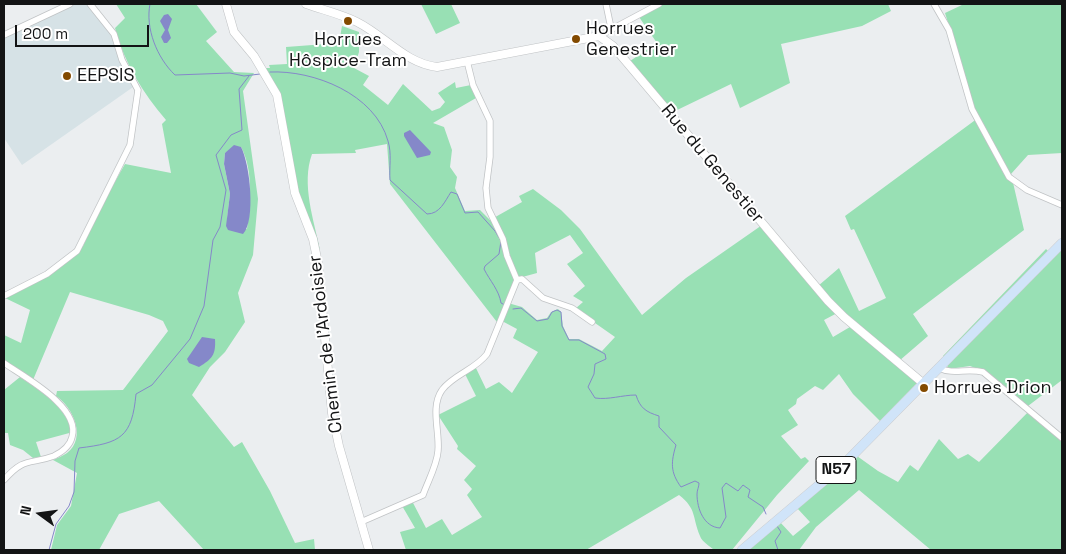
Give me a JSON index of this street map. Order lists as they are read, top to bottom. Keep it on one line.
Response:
{"streets":{"main road":["N57"],"street":["Rue du Genestier","Chemin de l'Ardoisier"]},"crossings":[["Rue du Genestier","N57"]],"places":["Horrues Hôspice-Tram","Horrues Genestrier","EEPSIS","Horrues Drion"],"scale_bar":"200 m","north":"left"}
